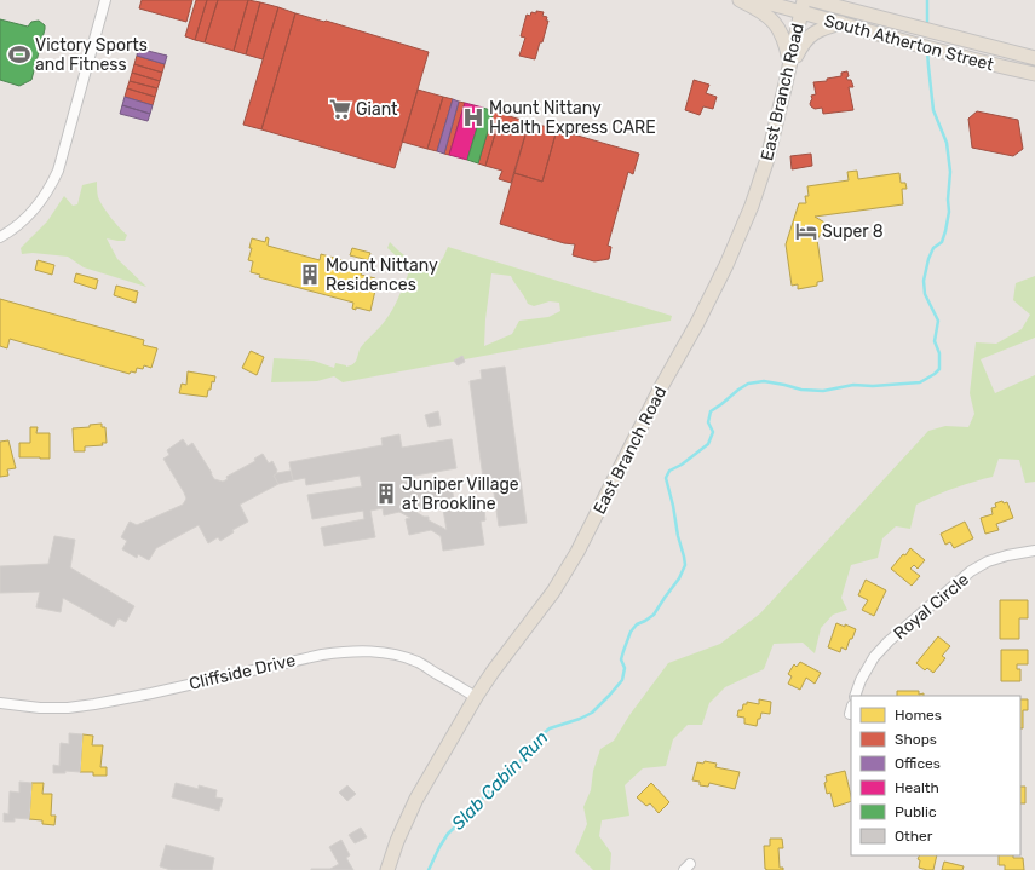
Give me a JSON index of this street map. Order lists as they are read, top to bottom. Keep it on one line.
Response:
{"streets":{"main road":["South Atherton Street","East Branch Road"],"street":["Royal Circle","Cliffside Drive"]},"crossings":[["South Atherton Street","East Branch Road"],["East Branch Road","Cliffside Drive"]],"water":["Slab Cabin Run"],"places":{"sports":["Victory Sports and Fitness"],"supermarket":["Giant"],"hospital":["Mount Nittany Health Express CARE"],"hotel":["Super 8"],"building":["Mount Nittany Residences","Juniper Village at Brookline"]},"legend":["Homes","Shops","Offices","Health","Public","Other"]}
